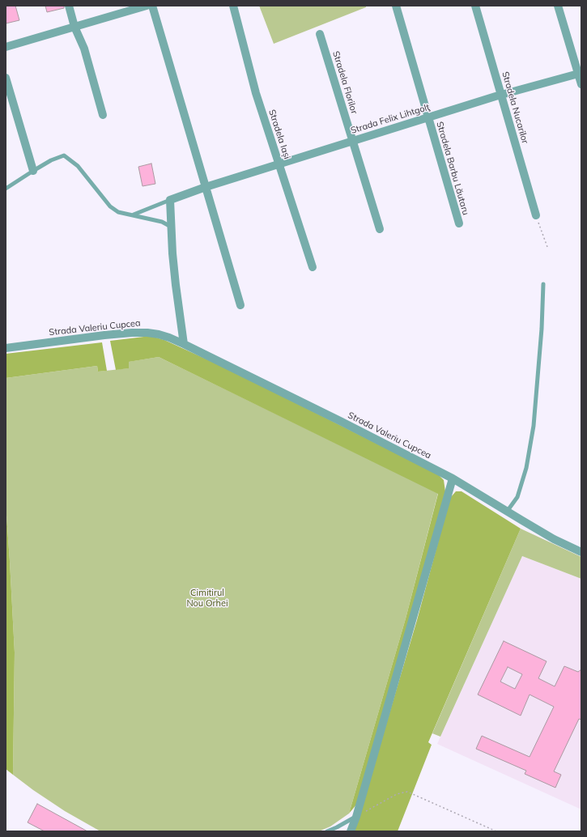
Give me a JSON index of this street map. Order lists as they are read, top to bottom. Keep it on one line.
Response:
{"streets":{"street":["Stradela Florilor","Stradela Nucarilor","Strada Felix Lihtgolţ","Stradela Iași","Stradela Barbu Lăutaru","Strada Valeriu Cupcea"]},"crossings":[["Stradela Florilor","Strada Felix Lihtgolţ"],["Stradela Nucarilor","Strada Felix Lihtgolţ"],["Strada Felix Lihtgolţ","Stradela Iași"],["Strada Felix Lihtgolţ","Stradela Barbu Lăutaru"]],"parks":["Cimitirul Nou Orhei"]}
